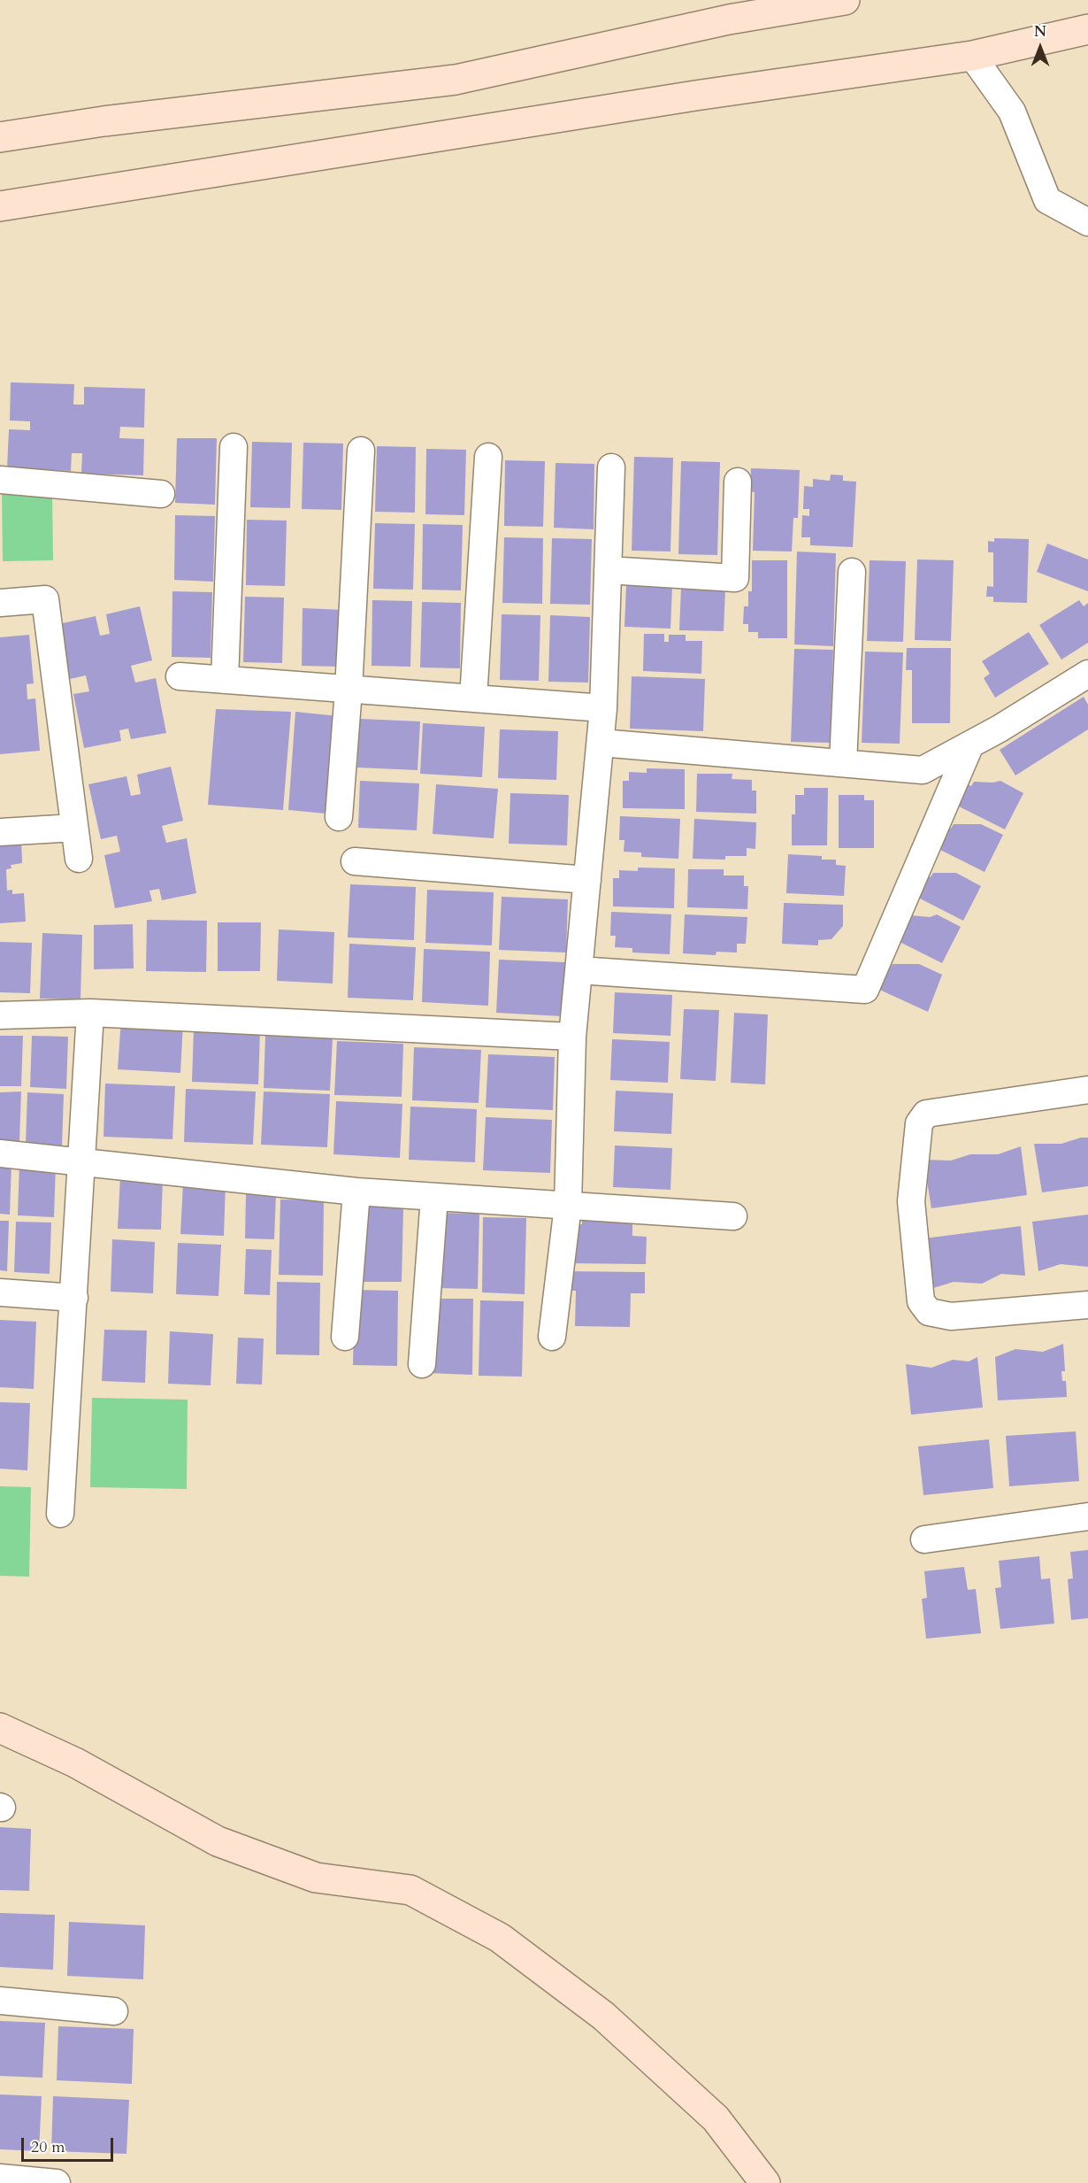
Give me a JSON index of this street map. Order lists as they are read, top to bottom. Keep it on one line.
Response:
{"scale_bar":"20 m","north":"top"}
